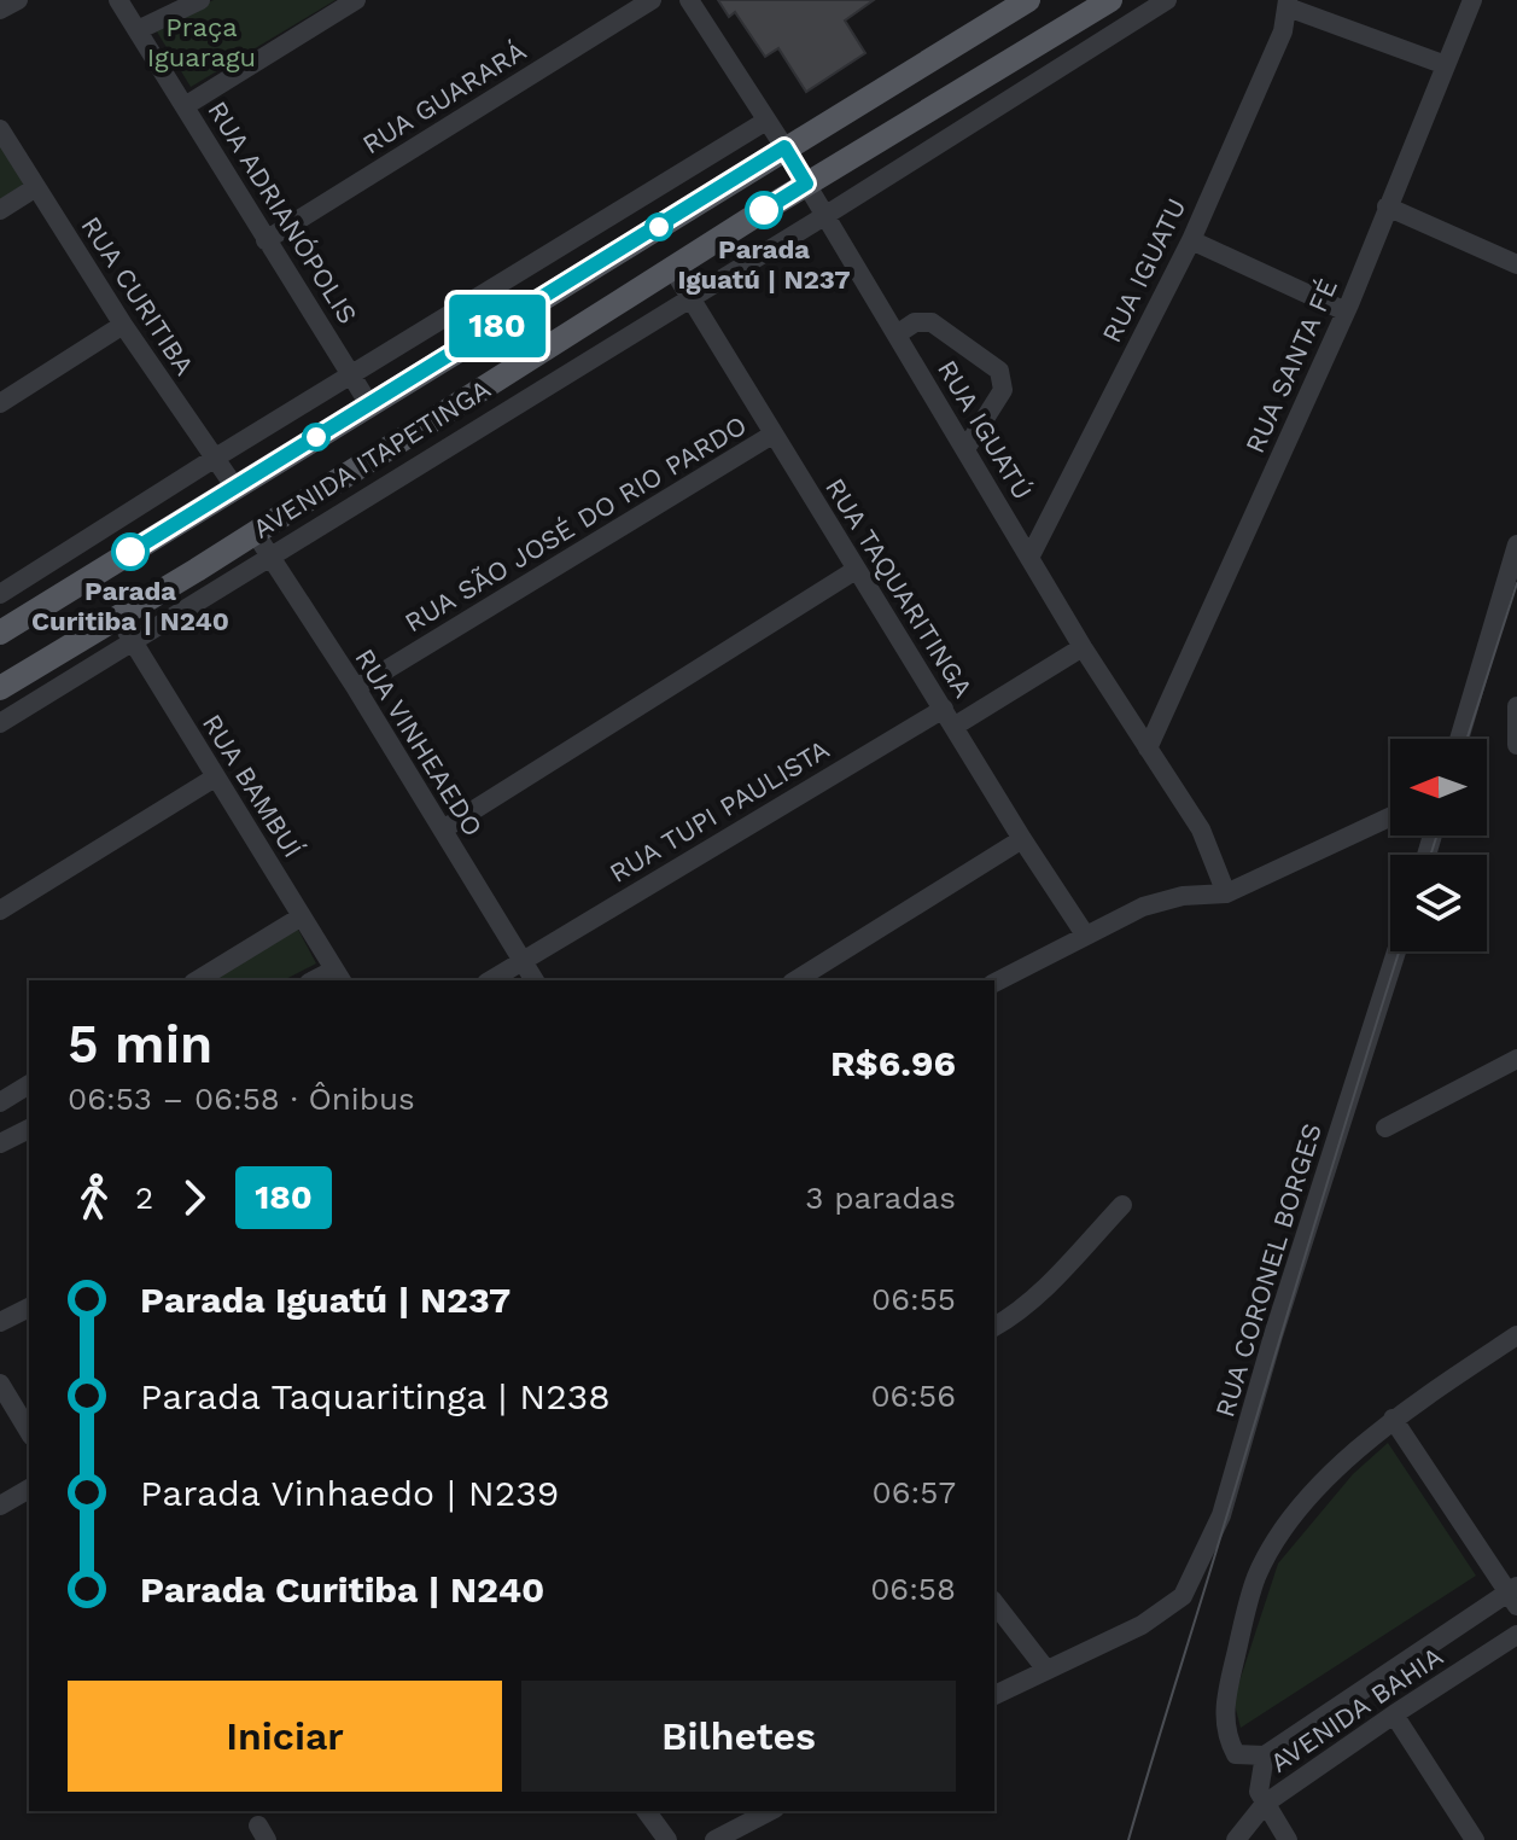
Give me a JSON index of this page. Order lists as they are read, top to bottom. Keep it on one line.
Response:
{"streets":{"main road":["AVENIDA ITAPETINGA"],"street":["RUA GUARARÁ","RUA ADRIANÓPOLIS","RUA IGUATU","RUA CURITIBA","RUA SANTA FÉ","RUA IGUATÚ","RUA SÃO JOSÉ DO RIO PARDO","RUA TAQUARITINGA","RUA VINHEAEDO","RUA BAMBUÍ","RUA TUPI PAULISTA","RUA CORONEL BORGES","AVENIDA BAHIA"]},"crossings":[["RUA GUARARÁ","RUA ADRIANÓPOLIS"],["RUA ADRIANÓPOLIS","AVENIDA ITAPETINGA"],["RUA IGUATU","RUA IGUATÚ"],["RUA CURITIBA","AVENIDA ITAPETINGA"],["RUA SANTA FÉ","RUA IGUATÚ"],["RUA IGUATÚ","AVENIDA ITAPETINGA"],["RUA IGUATÚ","RUA TUPI PAULISTA"],["AVENIDA ITAPETINGA","RUA TAQUARITINGA"],["AVENIDA ITAPETINGA","RUA VINHEAEDO"],["AVENIDA ITAPETINGA","RUA BAMBUÍ"],["RUA SÃO JOSÉ DO RIO PARDO","RUA TAQUARITINGA"],["RUA SÃO JOSÉ DO RIO PARDO","RUA VINHEAEDO"],["RUA TAQUARITINGA","RUA TUPI PAULISTA"],["RUA VINHEAEDO","RUA TUPI PAULISTA"]],"parks":["Praça Iguaragu"],"places":["Parada Iguatú | N237","Parada Curitiba | N240"],"lines":["bus line 180"],"north":"left","page":{"on_map":"180","heading":["5 min","06:53 – 06:58 · Ônibus","R$6.96"],"legs":["2","180","3 paradas"],"list":[{"name":"Parada Iguatú | N237","value":"06:55"},{"name":"Parada Taquaritinga | N238","value":"06:56"},{"name":"Parada Vinhaedo | N239","value":"06:57"},{"name":"Parada Curitiba | N240","value":"06:58"}],"buttons":["Iniciar","Bilhetes"]}}
